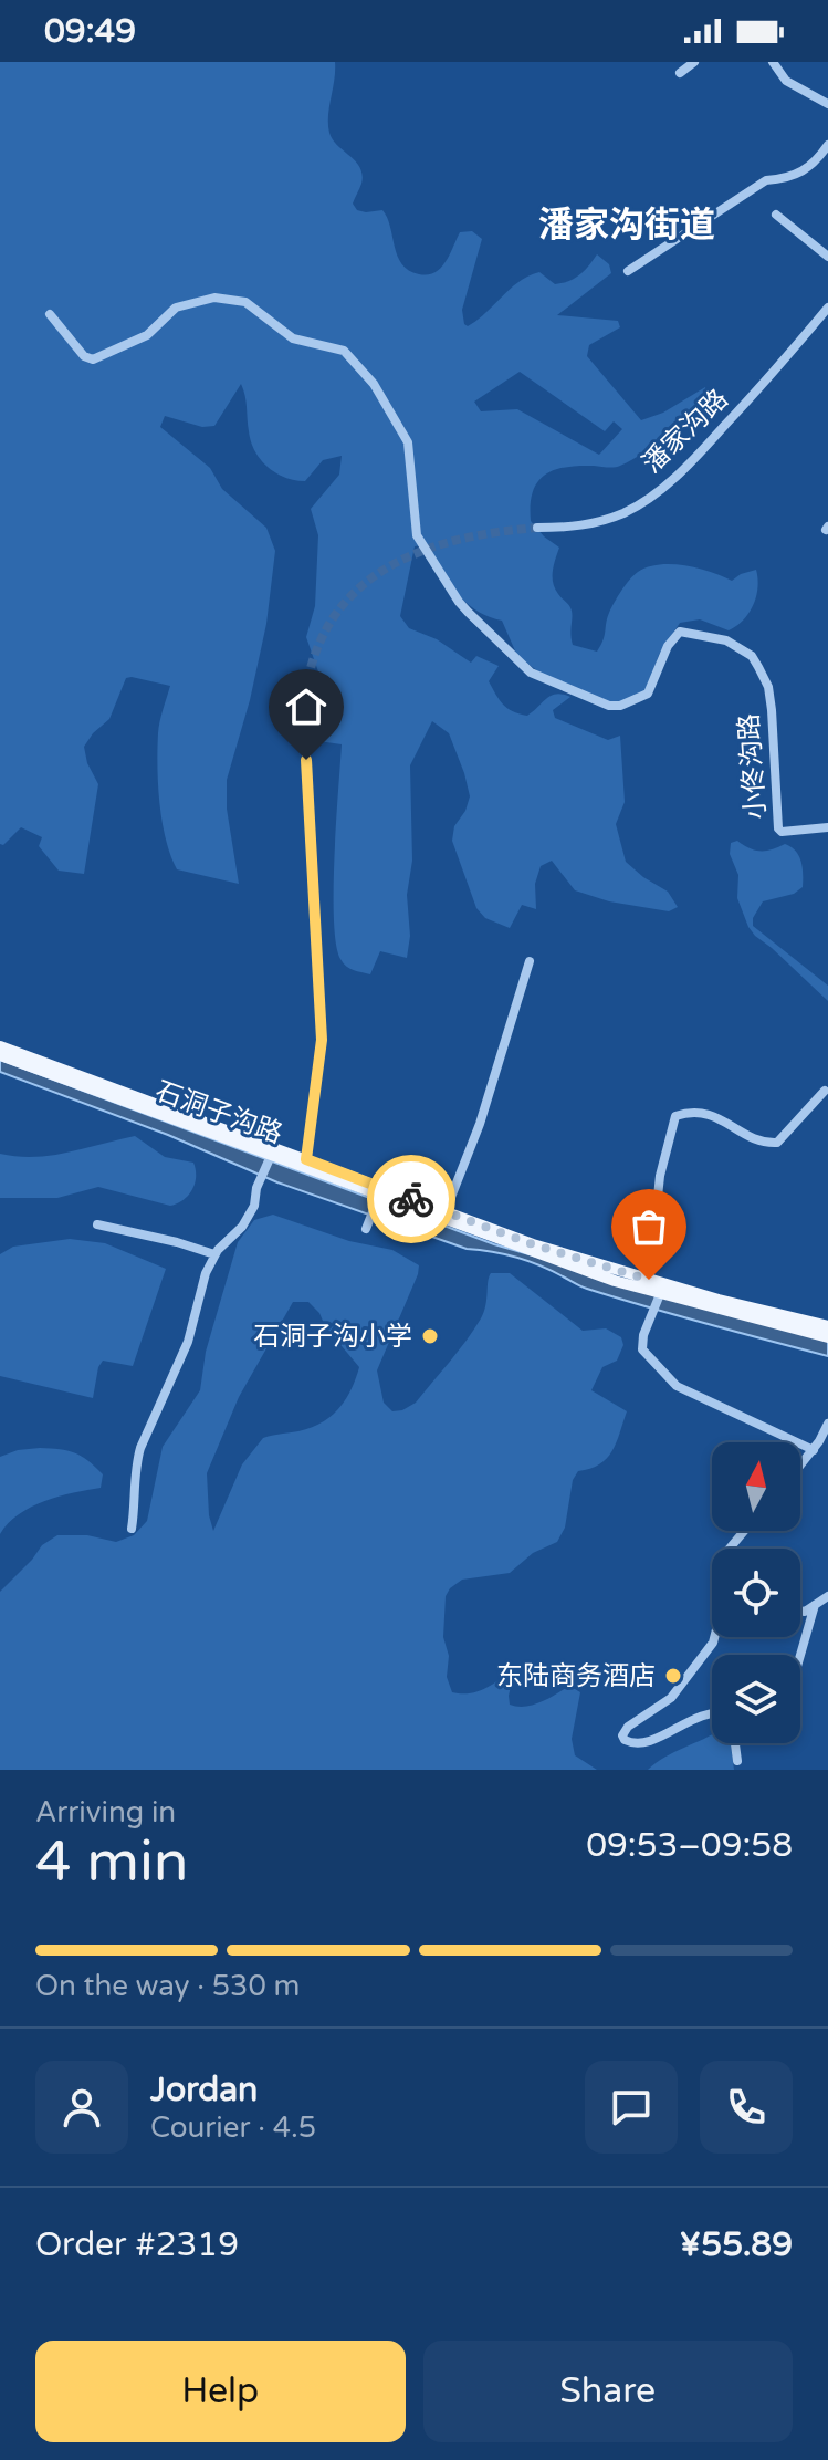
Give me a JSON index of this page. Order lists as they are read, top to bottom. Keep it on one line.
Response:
{"streets":{"main road":["石洞子沟路"],"street":["潘家沟路","小佟沟路"]},"districts":["潘家沟街道"],"places":["石洞子沟小学","东陆商务酒店"],"north":"top","page":{"status":"09:49","heading":["4 min","Arriving in","09:53–09:58"],"panel":["Jordan","Courier · 4.5","Order #2319","¥55.89"],"bar":"On the way · 530 m","buttons":["Help","Share"]}}
